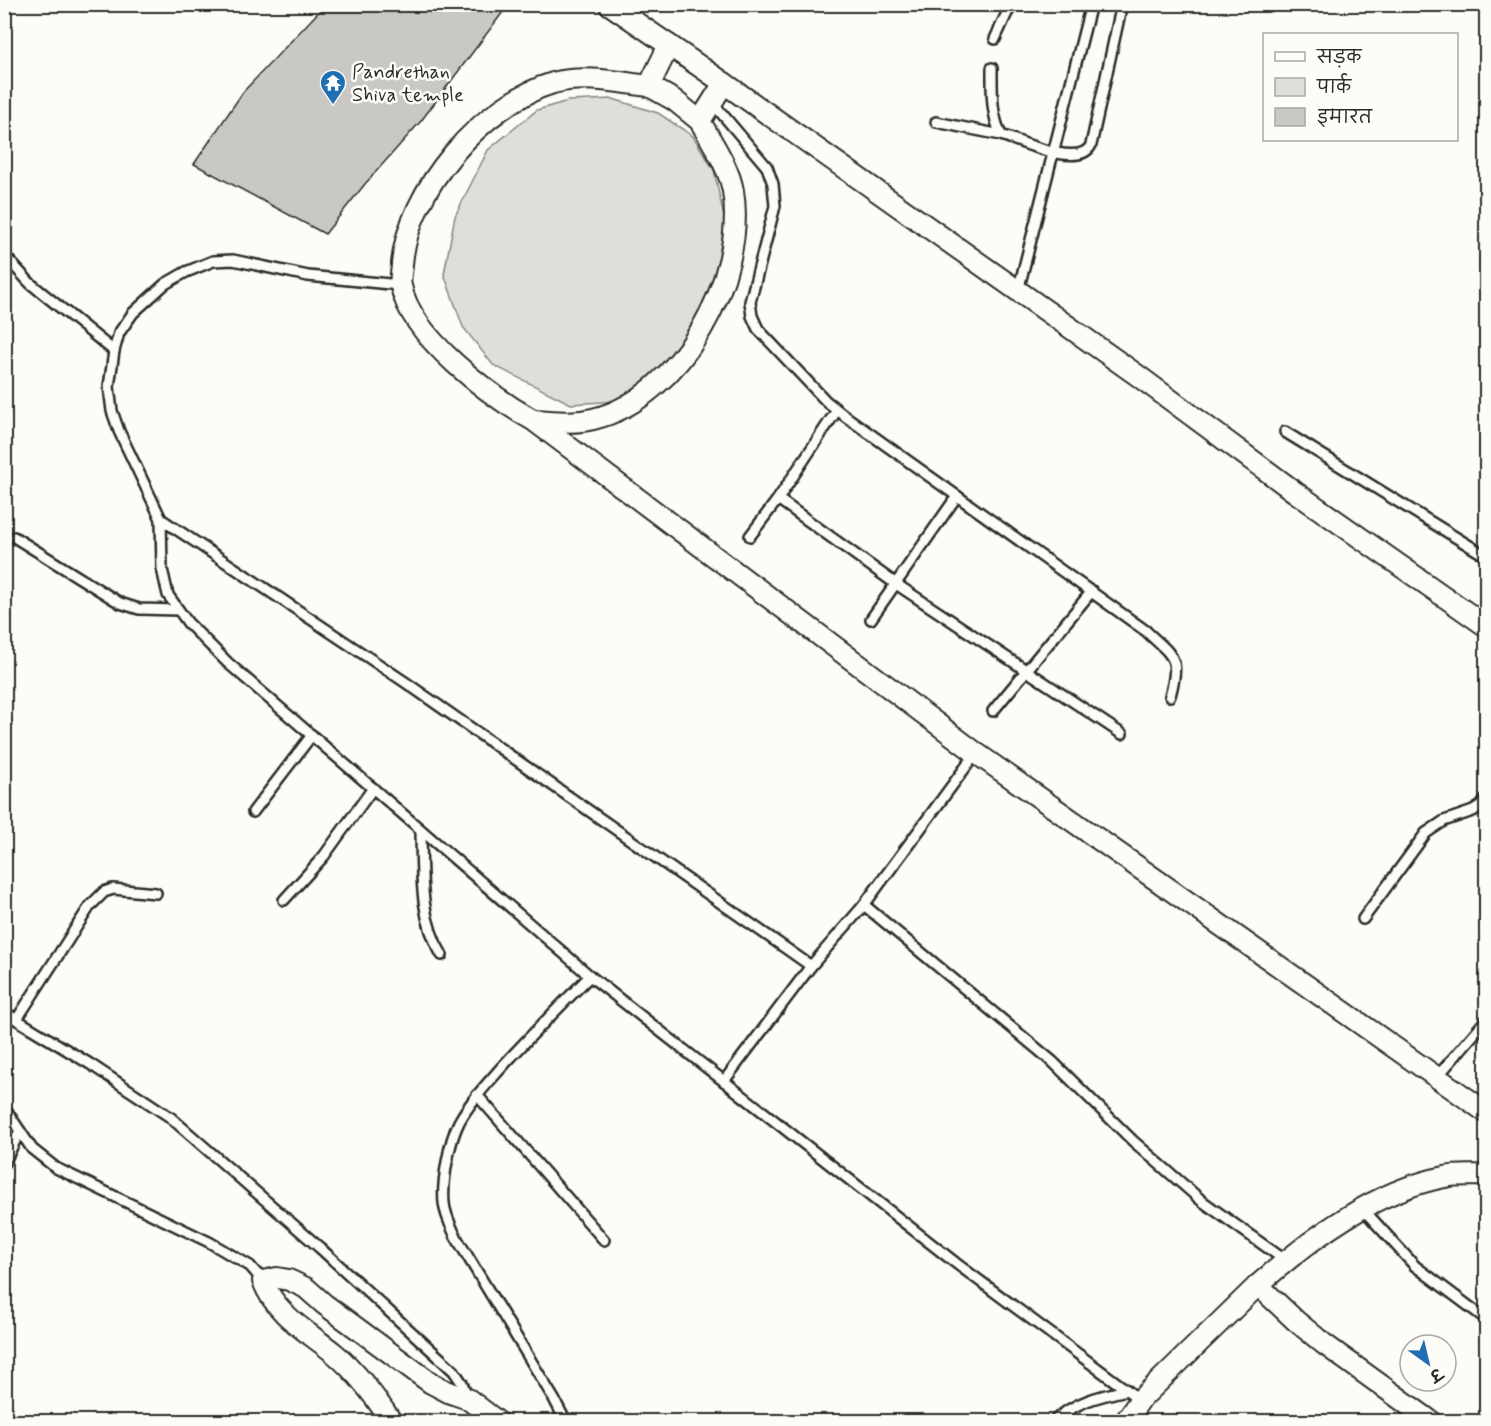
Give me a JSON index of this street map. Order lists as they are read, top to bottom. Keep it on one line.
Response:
{"places":{"temple":["Pandrethan Shiva temple"]},"legend":["सड़क","पार्क","इमारत"],"north":"bottom right"}
